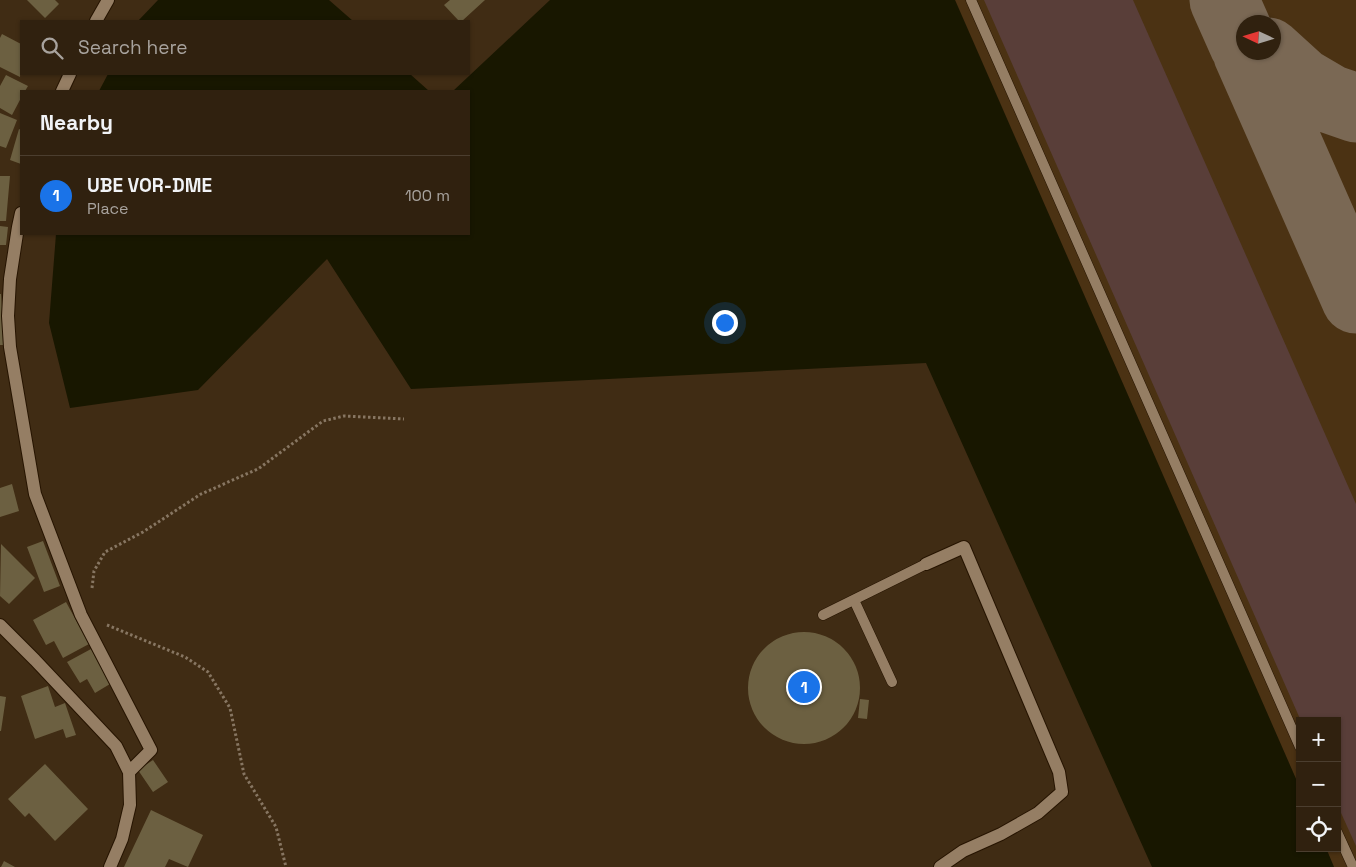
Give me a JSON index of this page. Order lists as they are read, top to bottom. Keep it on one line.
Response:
{"north":"left","page":{"search":"Search here","heading":"Nearby","list":[{"mark":"1","name":"UBE VOR-DME","note":"Place","value":"100 m"}],"pins":"1","map_buttons":["+","−"]}}
